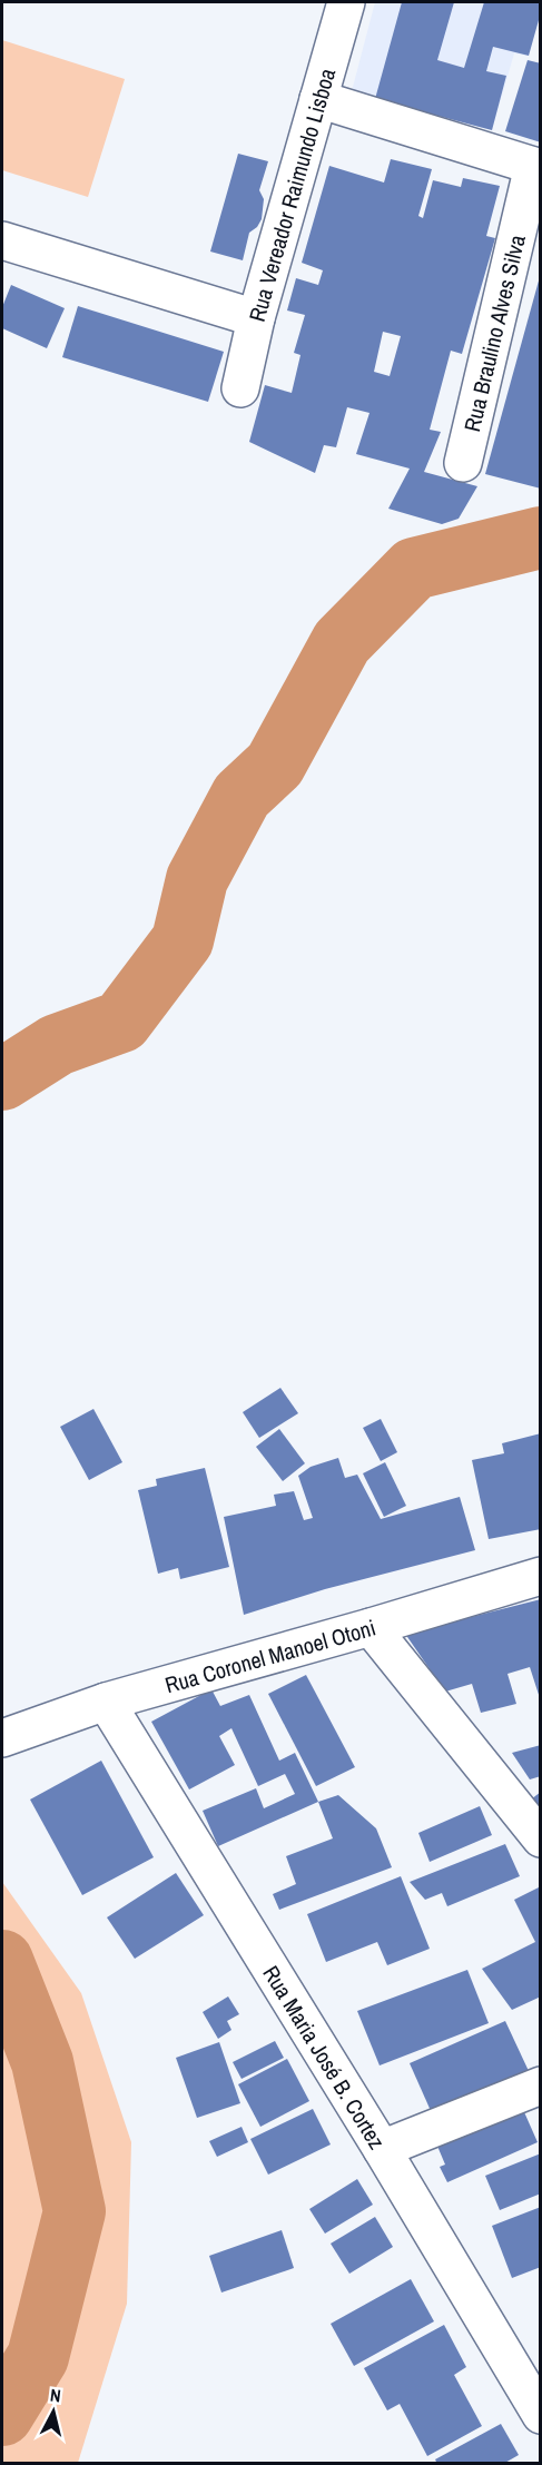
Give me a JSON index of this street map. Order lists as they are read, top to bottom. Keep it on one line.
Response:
{"streets":{"street":["Rua Vereador Raimundo Lisboa","Rua Braulino Alves Silva","Rua Coronel Manoel Otoni","Rua Maria José B. Cortez"]},"crossings":[["Rua Coronel Manoel Otoni","Rua Maria José B. Cortez"]],"north":"top"}
